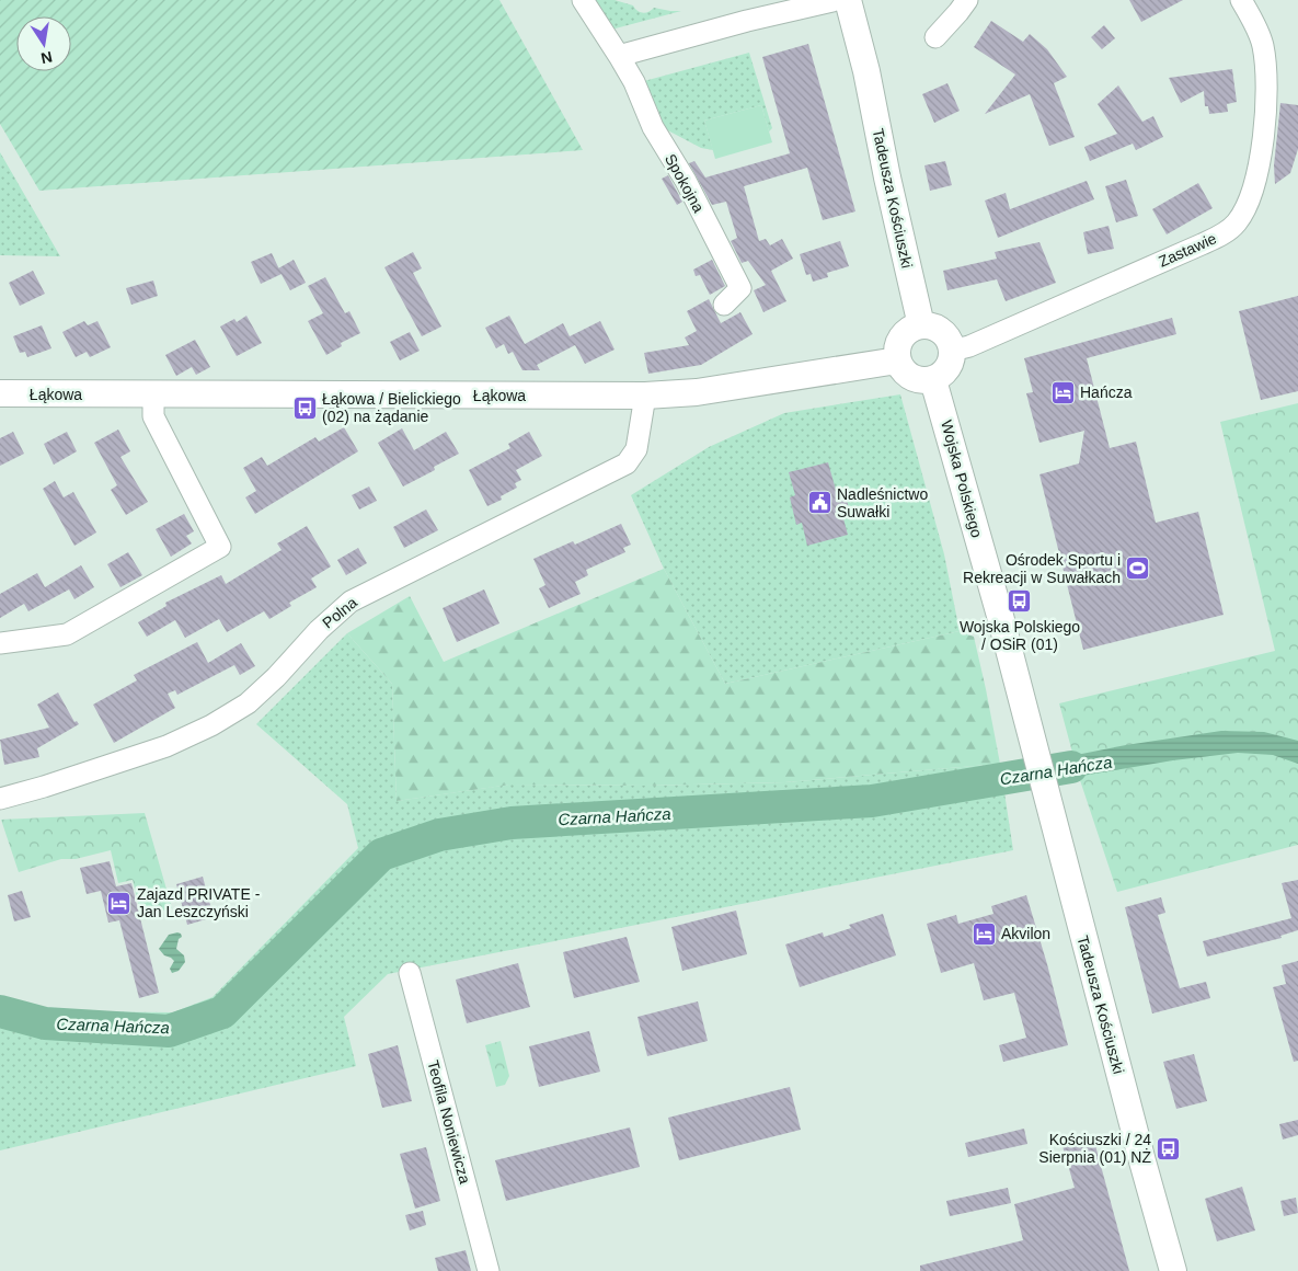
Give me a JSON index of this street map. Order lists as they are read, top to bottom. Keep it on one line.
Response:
{"streets":{"street":["Spokojna","Tadeusza Kościuszki","Zastawie","Łąkowa","Wojska Polskiego","Polna","Teofila Noniewicza"]},"crossings":[["Tadeusza Kościuszki","Zastawie"],["Tadeusza Kościuszki","Łąkowa"],["Tadeusza Kościuszki","Wojska Polskiego"],["Zastawie","Łąkowa"],["Zastawie","Wojska Polskiego"],["Łąkowa","Wojska Polskiego"],["Łąkowa","Polna"]],"water":["Czarna Hańcza"],"places":{"hotel":["Hańcza","Zajazd PRIVATE - Jan Leszczyński","Akvilon"],"bus stop":["Łąkowa / Bielickiego (02) na żądanie","Wojska Polskiego / OSiR (01)","Kościuszki / 24 Sierpnia (01) NŻ"],"public building":["Nadleśnictwo Suwałki"],"sports":["Ośrodek Sportu i Rekreacji w Suwałkach"]},"north":"bottom"}
